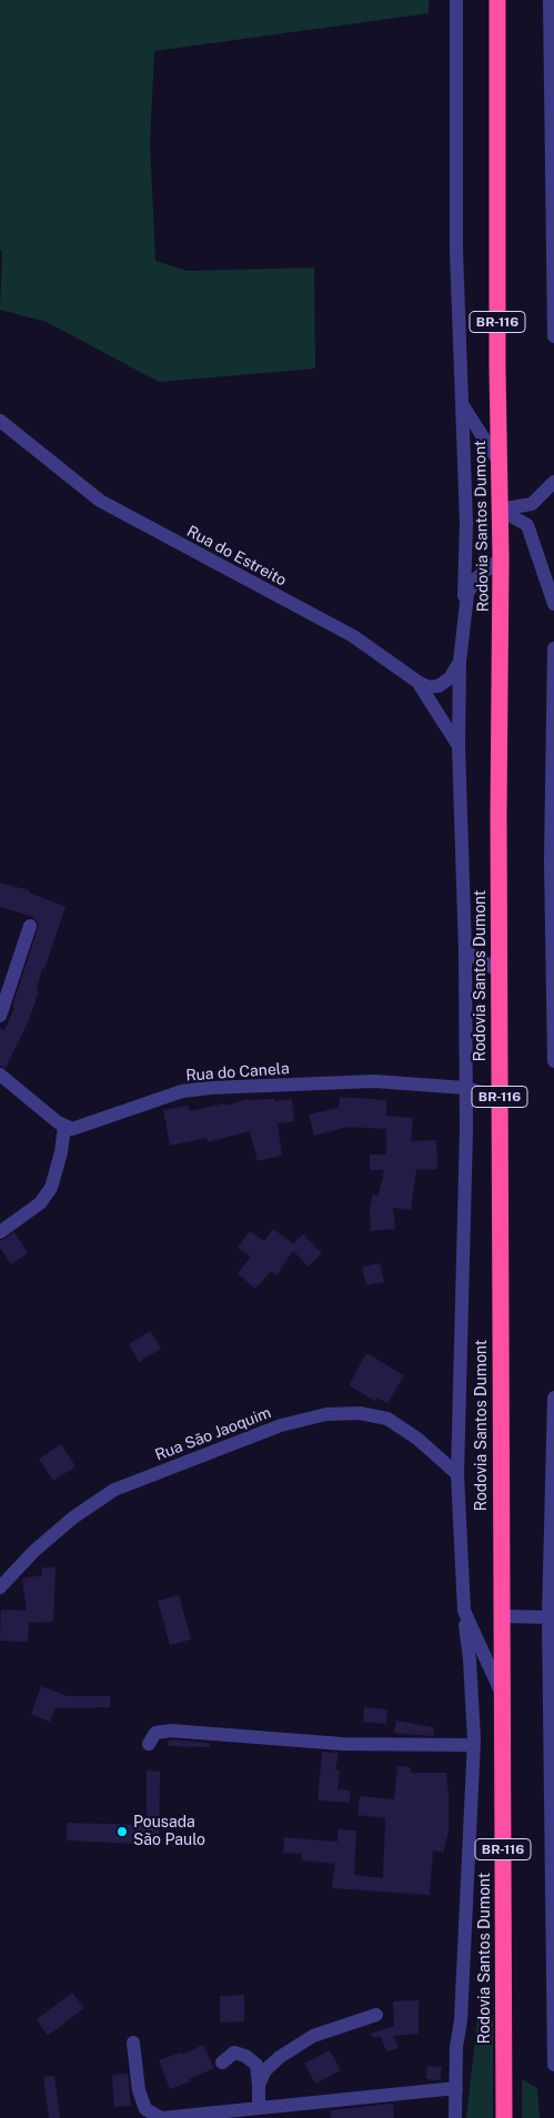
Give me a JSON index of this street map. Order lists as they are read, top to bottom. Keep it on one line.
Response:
{"streets":{"highway":["BR-116","Rodovia Santos Dumont"],"street":["Rua do Estreito","Rua do Canela","Rua São Jaoquim"]},"crossings":[["Rodovia Santos Dumont","Rua do Canela"]],"places":["Pousada São Paulo"]}
